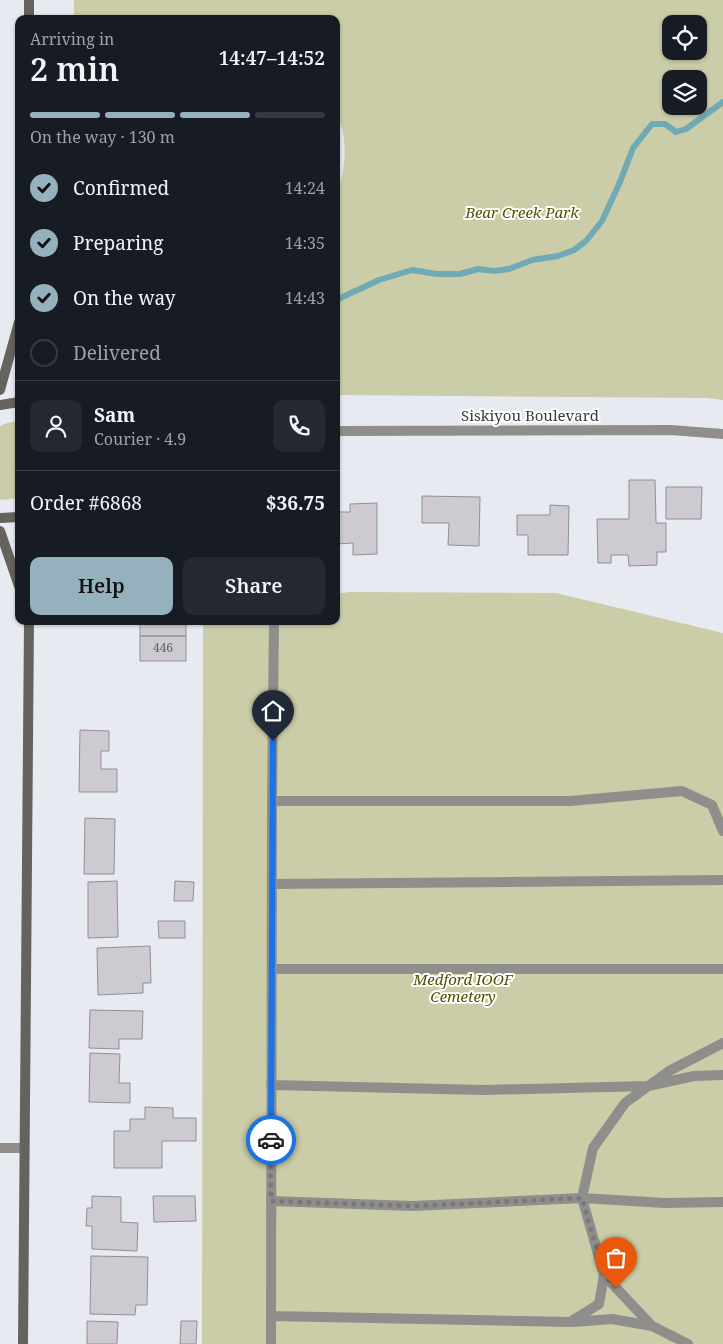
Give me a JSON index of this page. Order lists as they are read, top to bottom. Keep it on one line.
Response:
{"streets":{"street":["Siskiyou Boulevard"]},"parks":["Bear Creek Park","Medford IOOF Cemetery"],"house_numbers":["446"],"page":{"heading":["2 min","Arriving in","14:47–14:52"],"panel":["Sam","Courier · 4.9","Order #6868","$36.75"],"bar":"On the way · 130 m","list":[["Confirmed","14:24"],["Preparing","14:35"],["On the way","14:43"],"Delivered"],"buttons":["Help","Share"]}}
